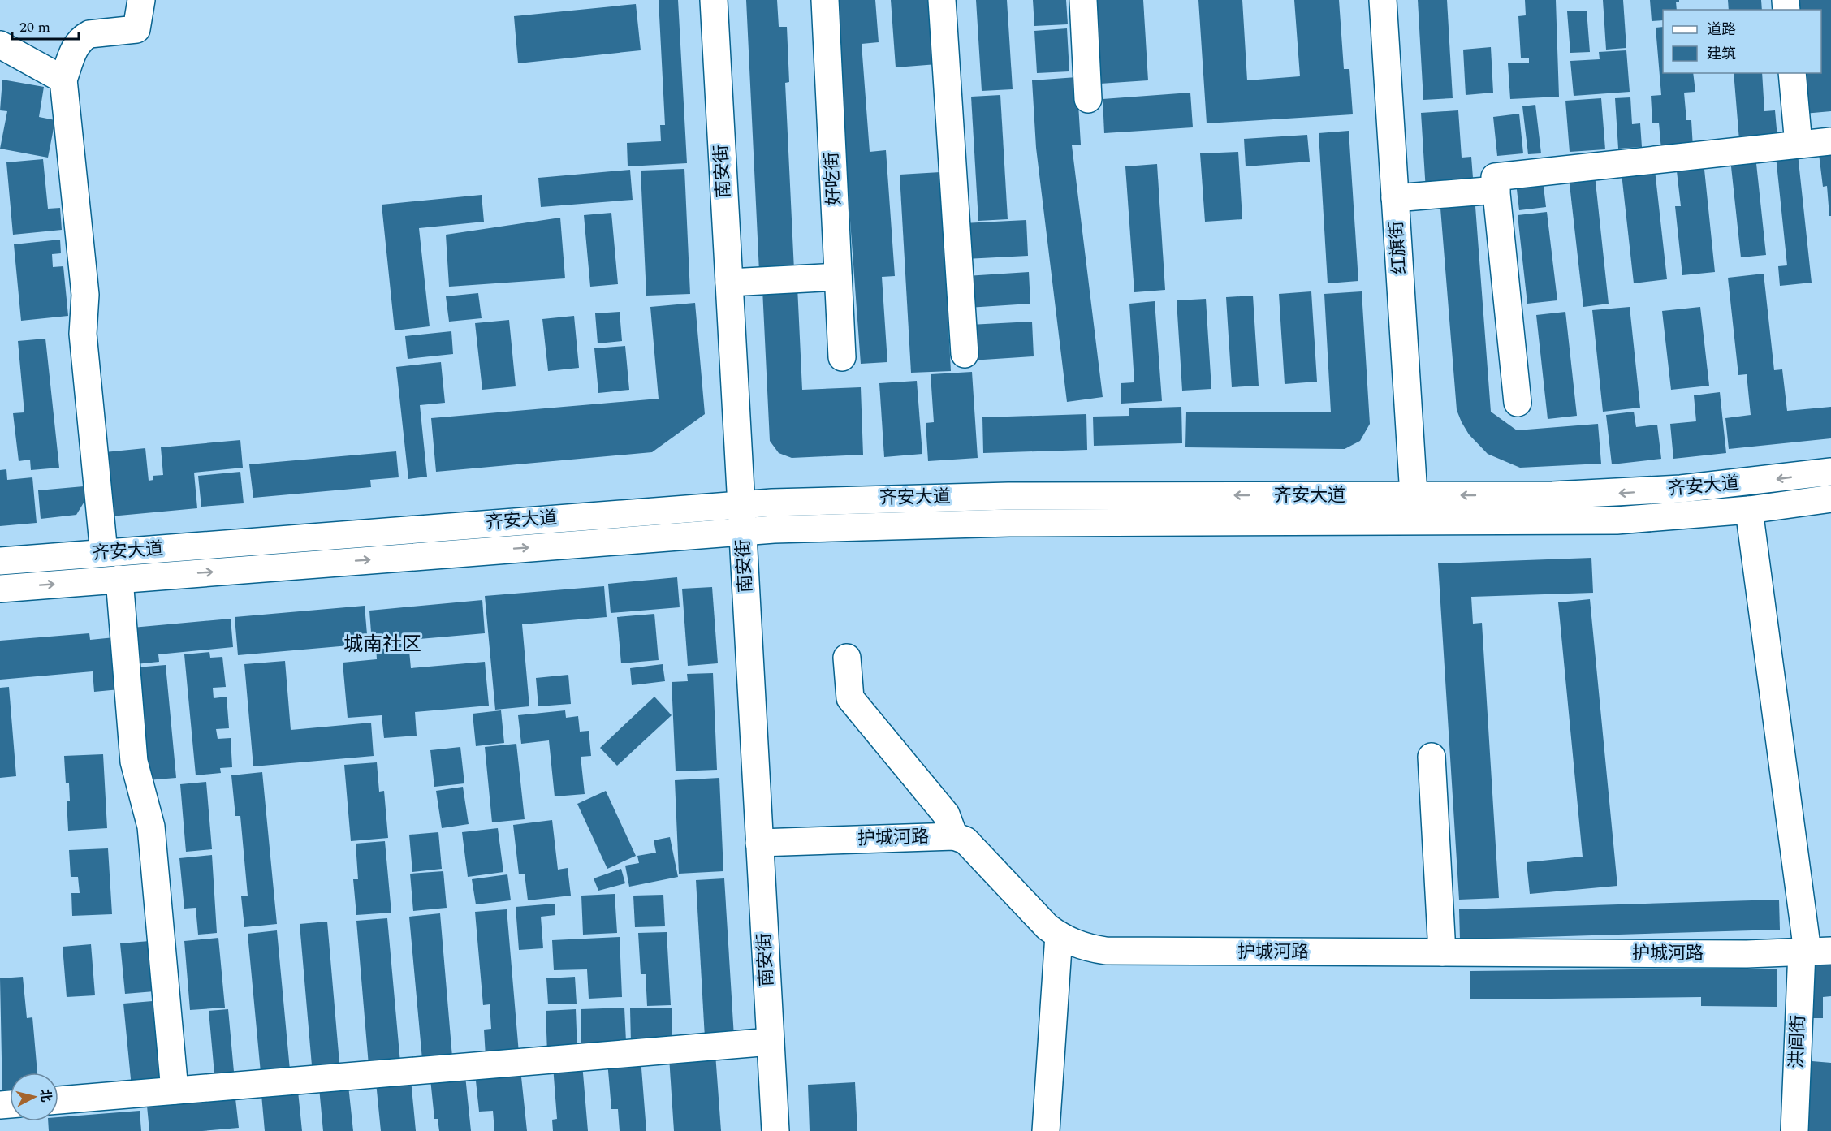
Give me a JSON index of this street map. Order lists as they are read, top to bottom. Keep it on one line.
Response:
{"streets":{"main road":["南安街","好吃街","红旗街","齐安大道","护城河路","洪闾街"]},"crossings":[["南安街","齐安大道"],["南安街","护城河路"],["红旗街","齐安大道"],["齐安大道","洪闾街"],["护城河路","洪闾街"]],"districts":["城南社区"],"legend":["道路","建筑"],"scale_bar":"20 m","north":"right"}
